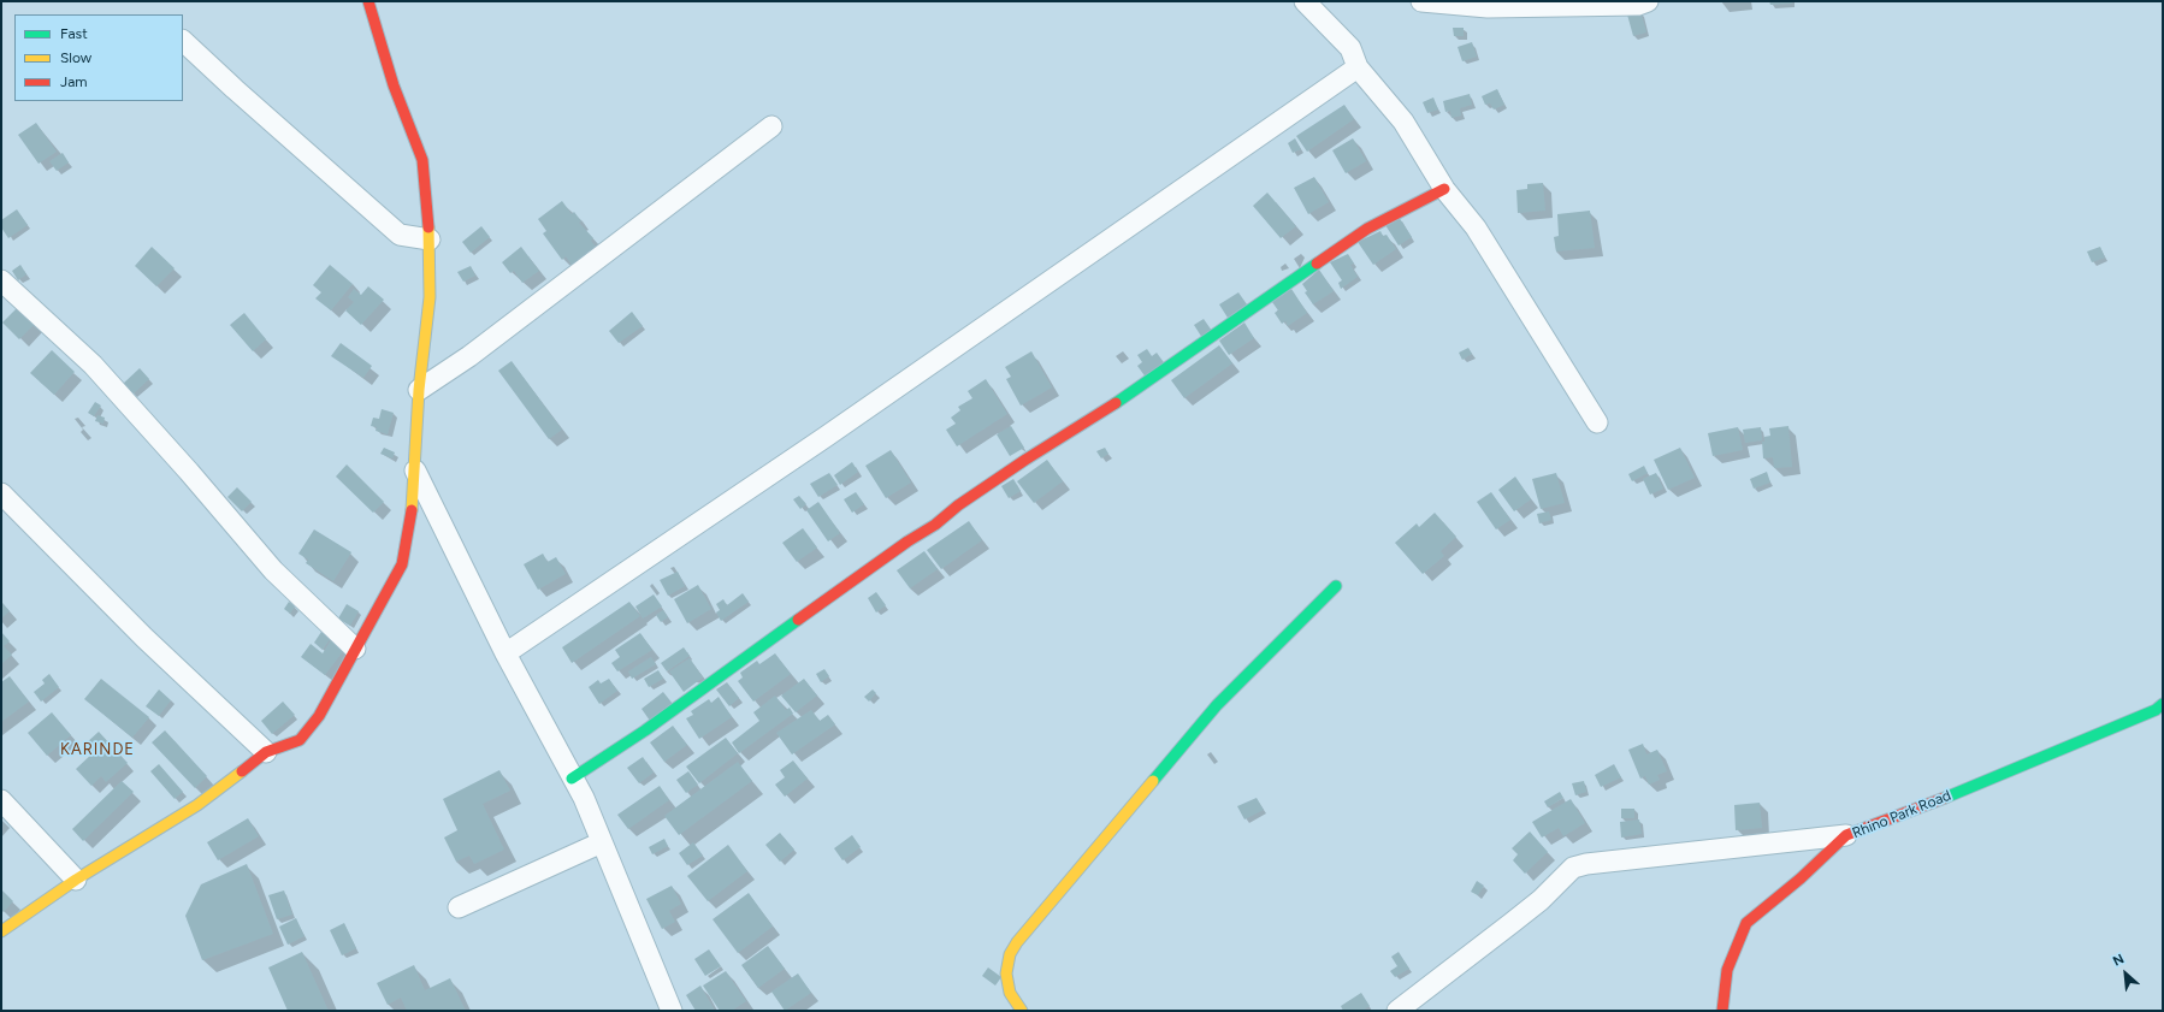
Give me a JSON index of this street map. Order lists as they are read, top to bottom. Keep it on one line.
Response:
{"streets":{"street":["Rhino Park Road"]},"districts":["KARINDE"],"legend":["Fast","Slow","Jam"],"north":"top left"}
